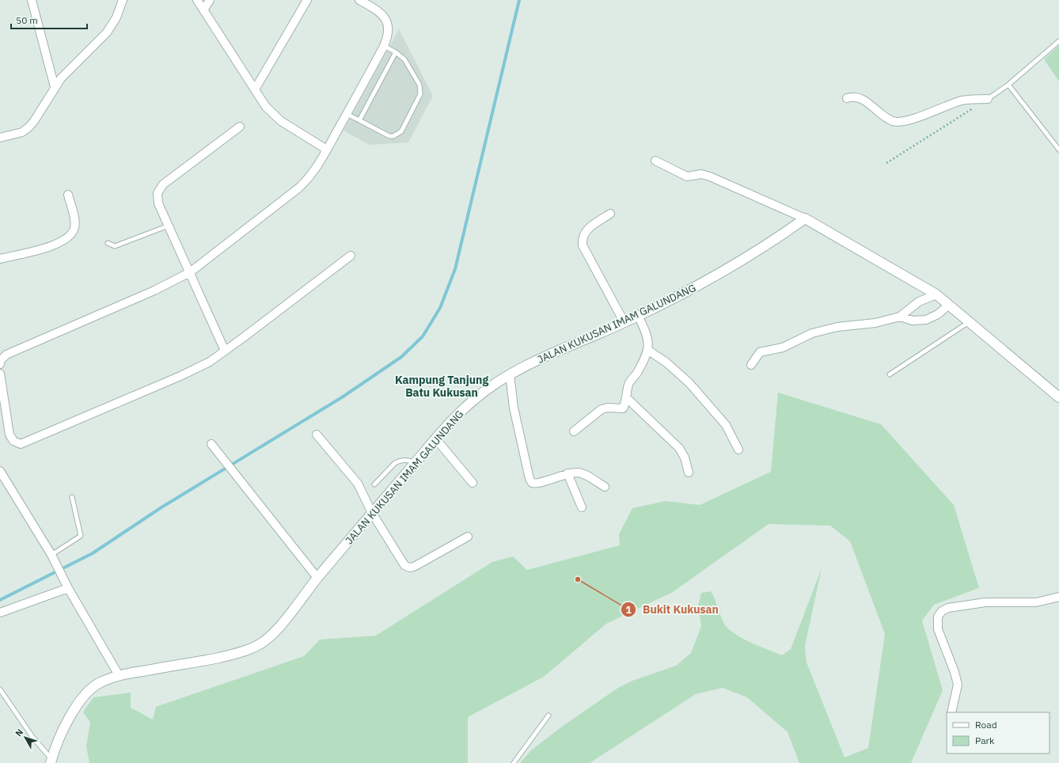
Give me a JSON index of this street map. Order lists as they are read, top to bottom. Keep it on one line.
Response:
{"streets":{"street":["JALAN KUKUSAN IMAM GALUNDANG"]},"districts":["Kampung Tanjung Batu Kukusan"],"places":["Bukit Kukusan"],"legend":["Road","Park"],"scale_bar":"50 m","north":"top left"}
